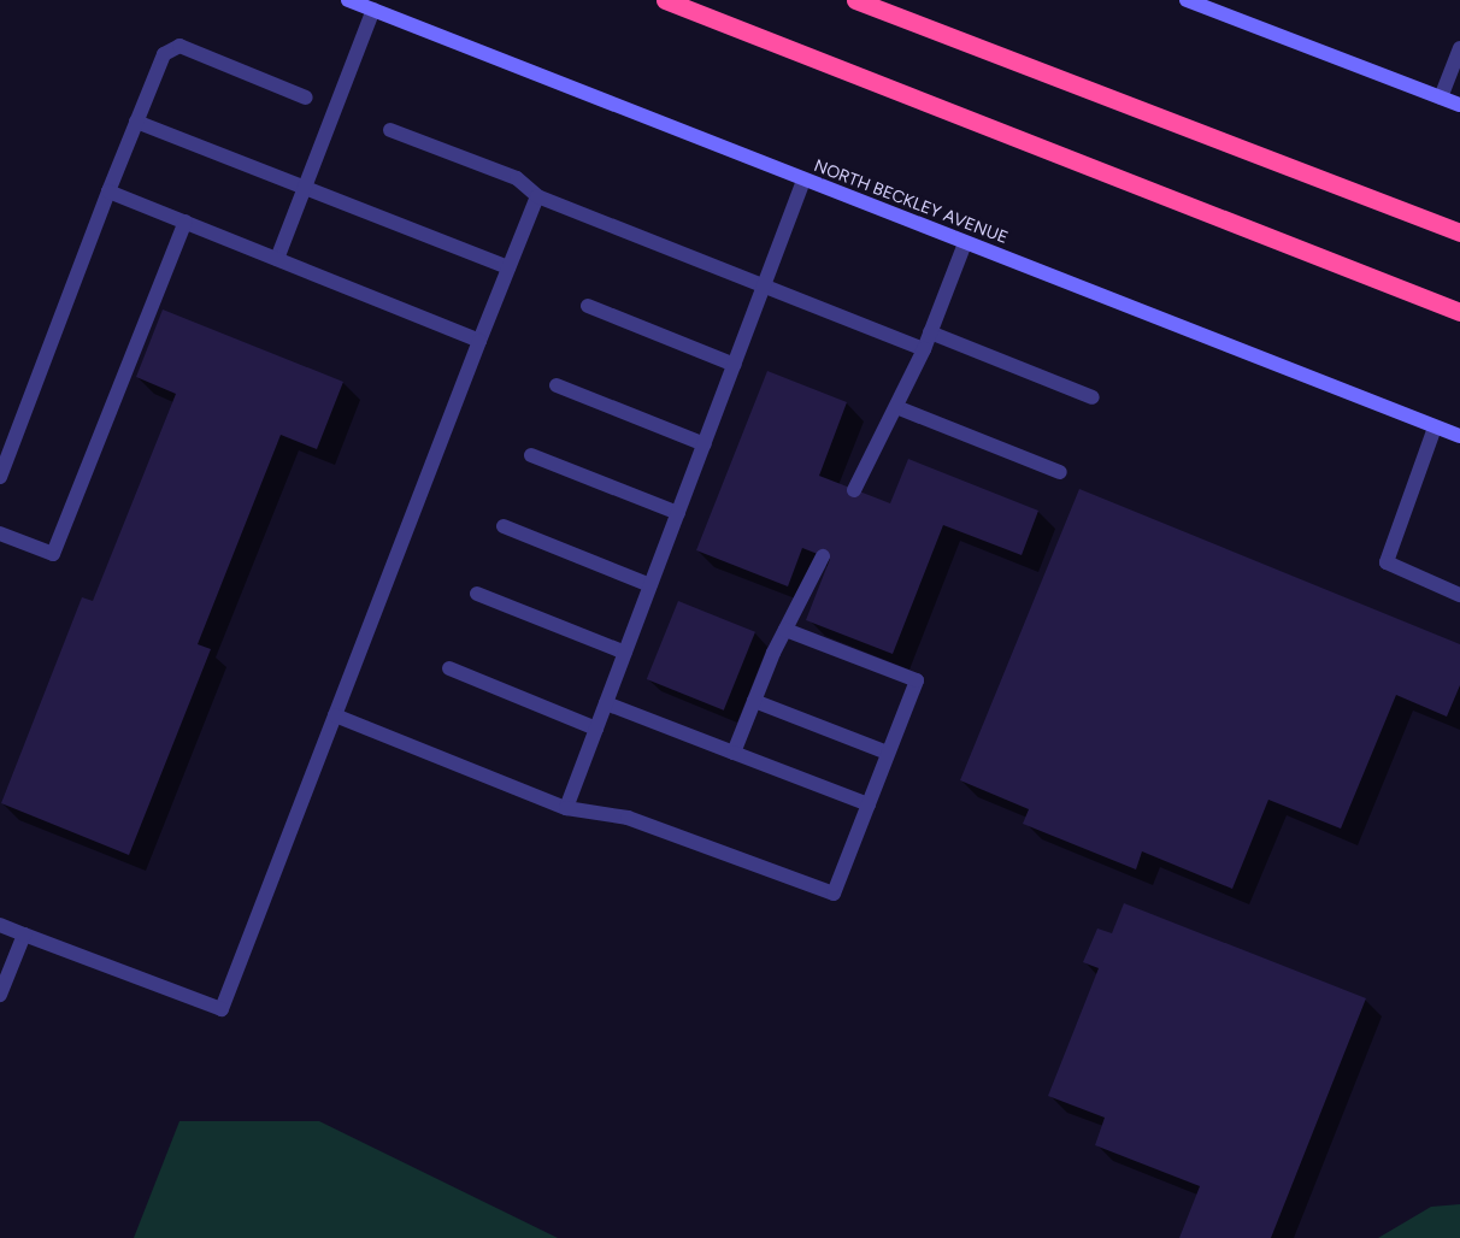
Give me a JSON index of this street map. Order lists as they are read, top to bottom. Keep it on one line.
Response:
{"streets":{"main road":["NORTH BECKLEY AVENUE"]}}
